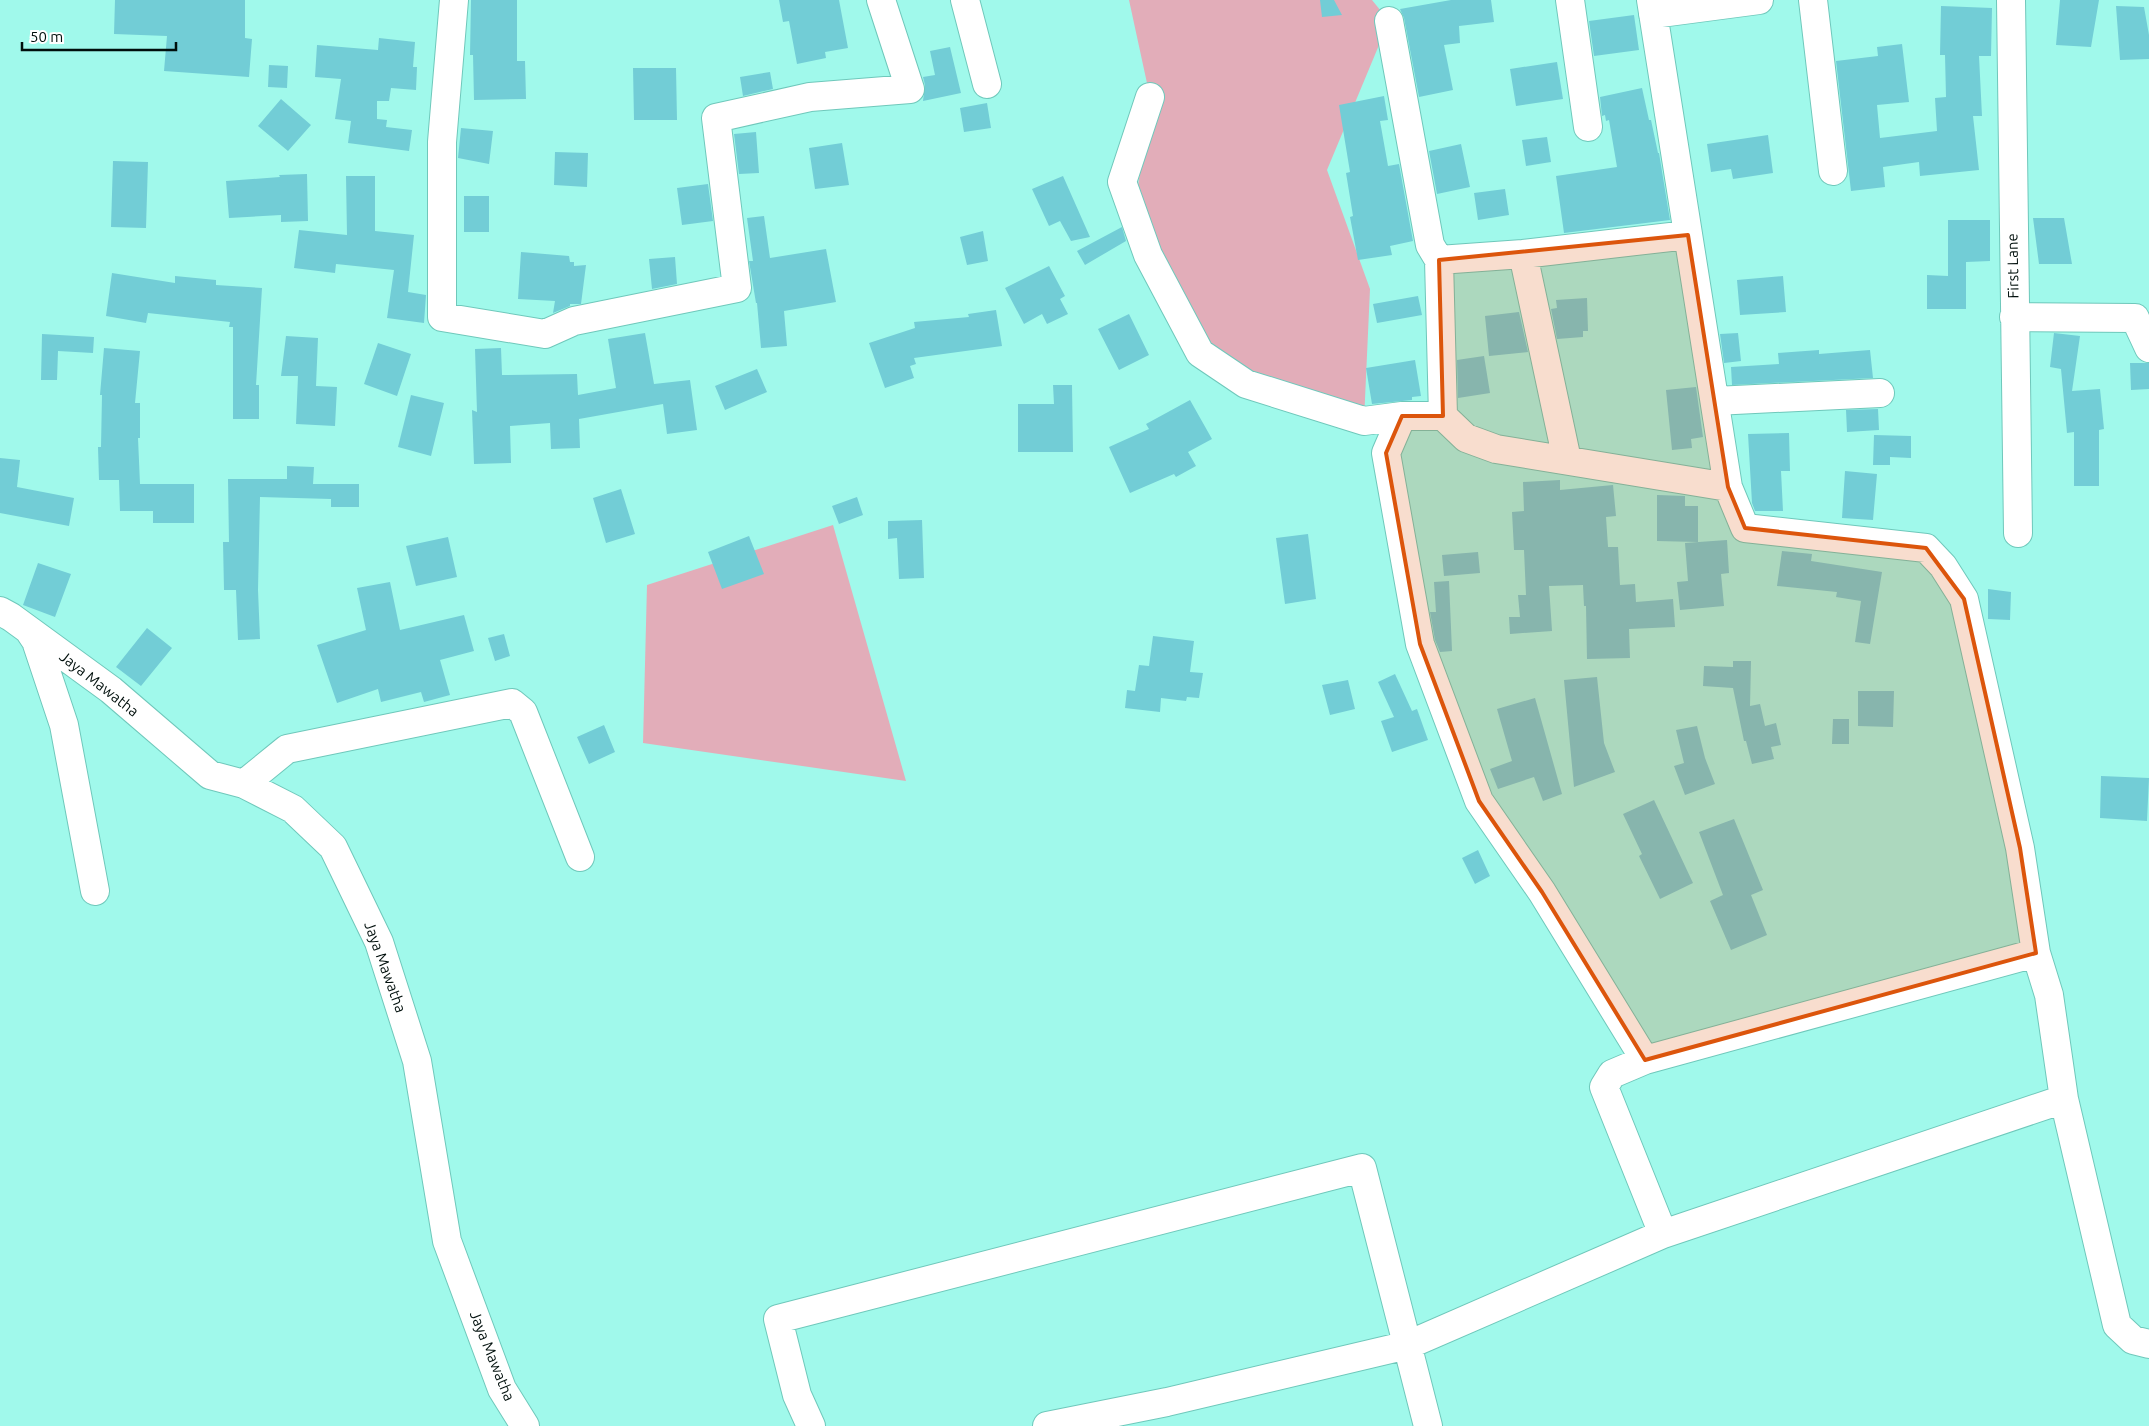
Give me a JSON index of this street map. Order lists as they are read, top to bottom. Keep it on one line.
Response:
{"streets":{"street":["First Lane","Jaya Mawatha"]},"scale_bar":"50 m"}
